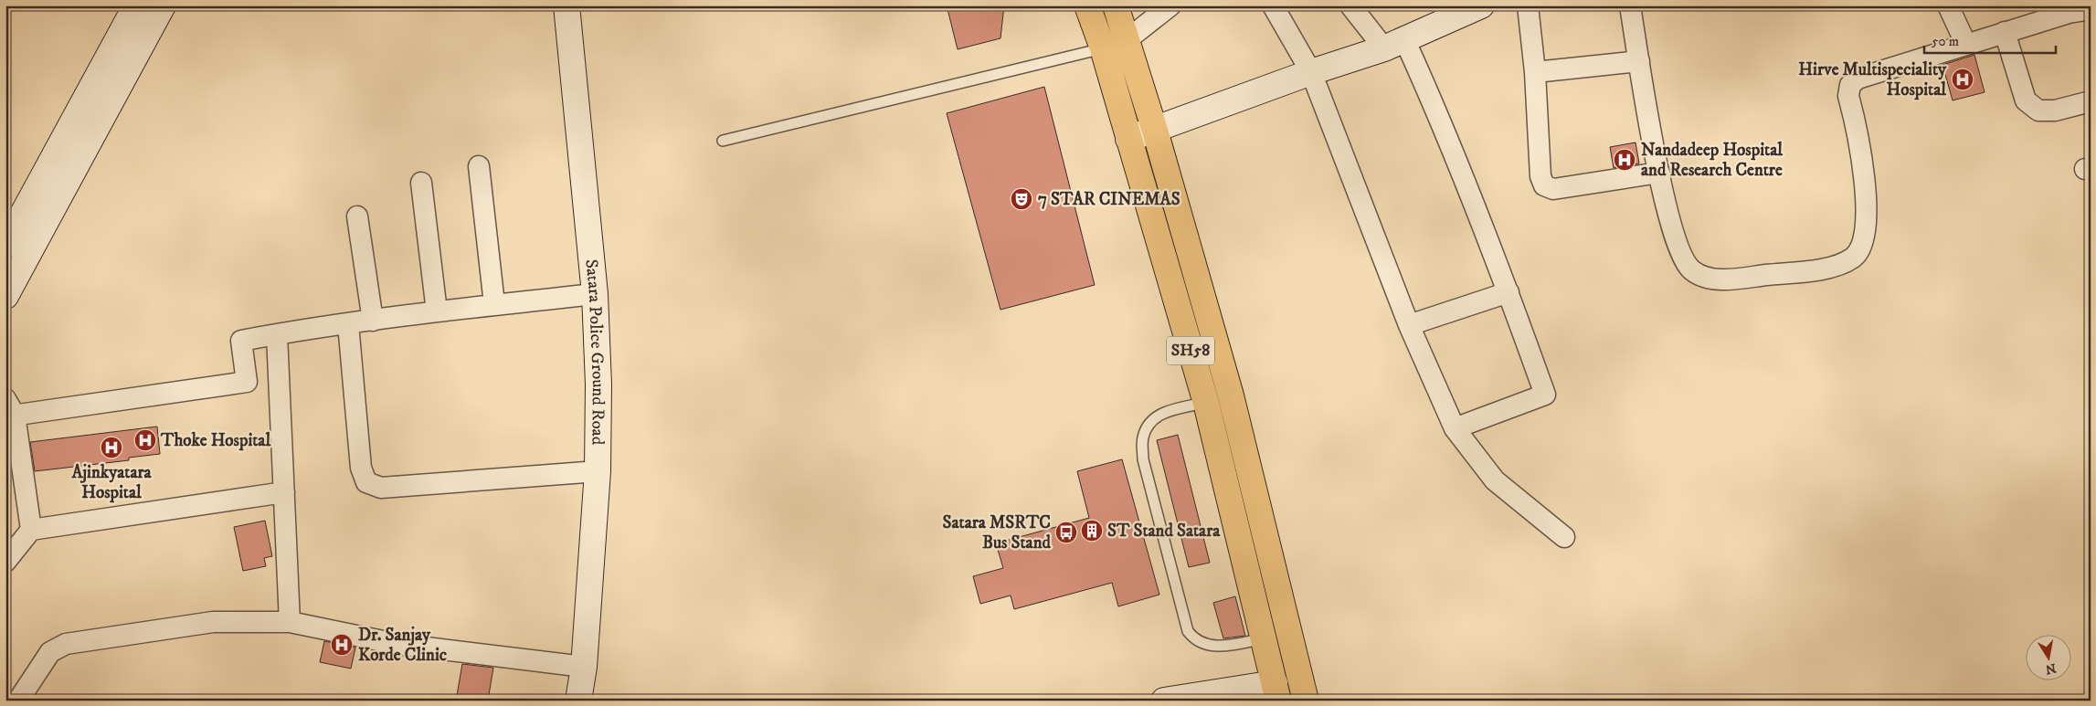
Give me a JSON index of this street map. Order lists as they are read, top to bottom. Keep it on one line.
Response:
{"streets":{"main road":["SH58","Satara Police Ground Road"]},"places":{"hospital":["Hirve Multispeciality Hospital","Nandadeep Hospital and Research Centre","Thoke Hospital","Ajinkyatara Hospital","Dr. Sanjay Korde Clinic"],"theatre":["7 STAR CINEMAS"],"building":["ST Stand Satara"],"bus stop":["Satara MSRTC Bus Stand"]},"scale_bar":"50 m","north":"bottom"}
